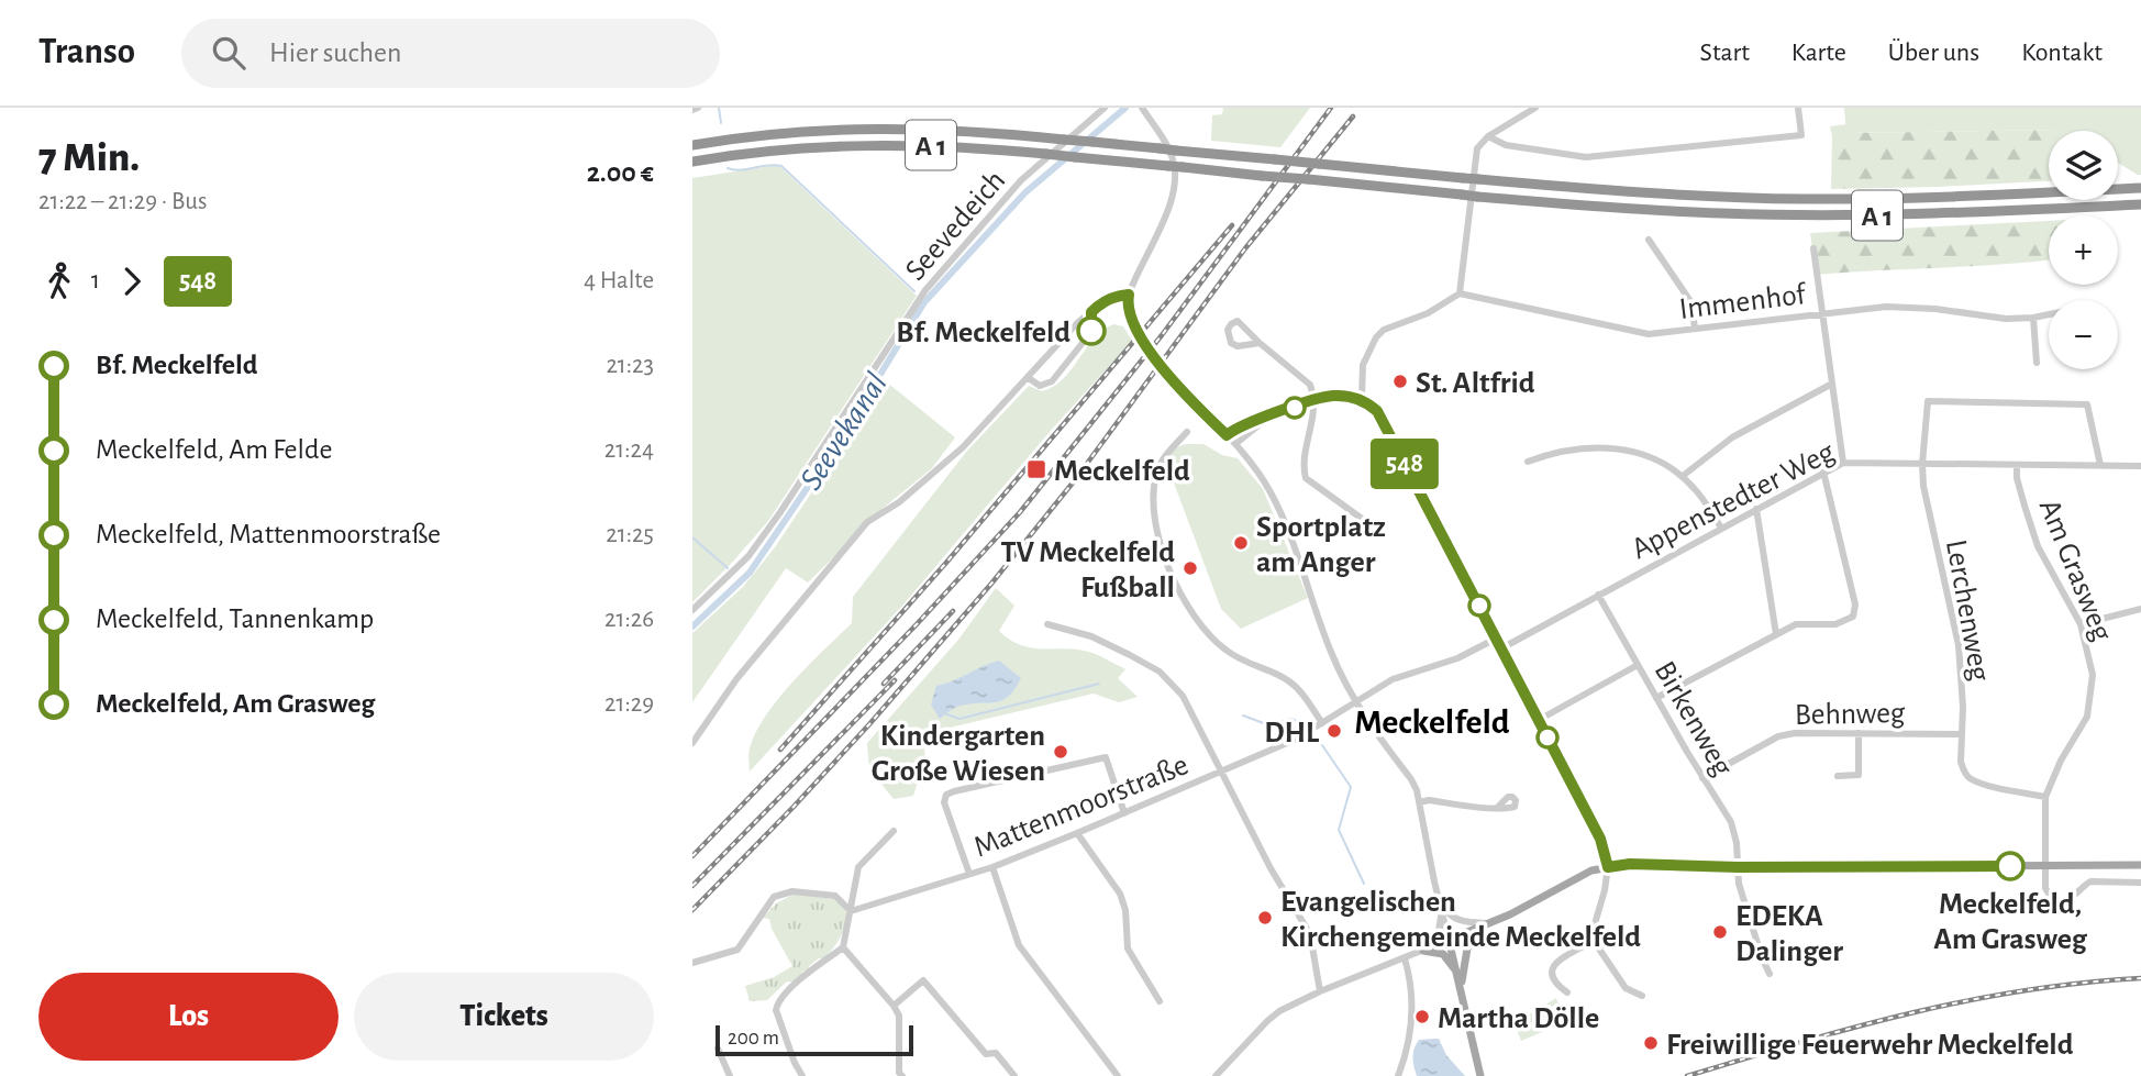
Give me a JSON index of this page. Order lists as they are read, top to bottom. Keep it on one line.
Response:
{"streets":{"highway":["A 1"],"street":["Seevedeich","Immenhof","Appenstedter Weg","Am Grasweg","Lerchenweg","Behnweg","Birkenweg","Mattenmoorstraße"]},"crossings":[["Appenstedter Weg","Am Grasweg"],["Appenstedter Weg","Lerchenweg"],["Appenstedter Weg","Birkenweg"],["Am Grasweg","Lerchenweg"],["Lerchenweg","Behnweg"],["Behnweg","Birkenweg"]],"districts":["Meckelfeld"],"water":["Seevekanal"],"places":{"other":["Bf. Meckelfeld","St. Altfrid","Sportplatz am Anger","TV Meckelfeld Fußball","DHL","Kindergarten Große Wiesen","Meckelfeld, Am Grasweg","Evangelischen Kirchengemeinde Meckelfeld","EDEKA Dalinger","Martha Dölle","Freiwillige Feuerwehr Meckelfeld"],"transit":["Meckelfeld"]},"lines":["bus line 548"],"scale_bar":"200 m","page":{"header":"Transo","search":"Hier suchen","nav":["Start","Karte","Über uns","Kontakt"],"heading":["7 Min.","21:22 – 21:29 · Bus","2.00 €"],"on_map":"548","map_buttons":["+","−"],"legs":["1","548","4 Halte"],"list":[{"name":"Bf. Meckelfeld","value":"21:23"},{"name":"Meckelfeld, Am Felde","value":"21:24"},{"name":"Meckelfeld, Mattenmoorstraße","value":"21:25"},{"name":"Meckelfeld, Tannenkamp","value":"21:26"},{"name":"Meckelfeld, Am Grasweg","value":"21:29"}],"buttons":["Los","Tickets"],"scale":"200 m"}}
